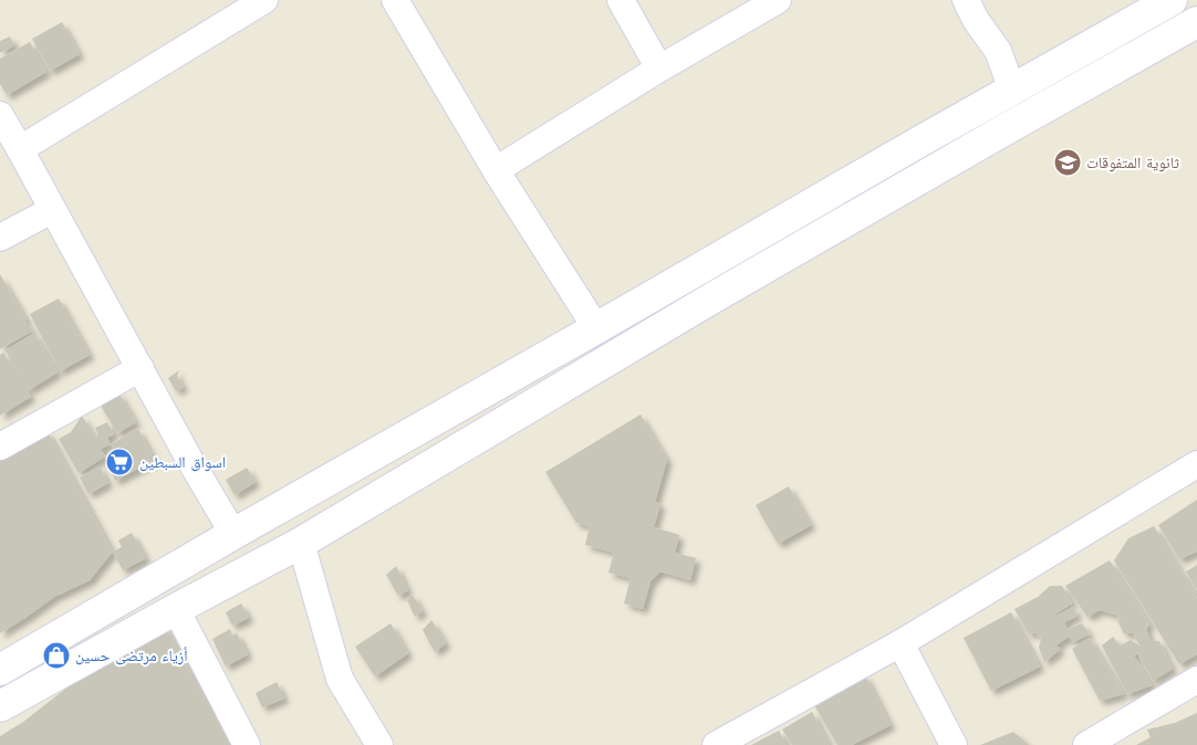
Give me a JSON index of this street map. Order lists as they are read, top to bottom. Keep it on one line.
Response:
{"places":{"school or university":["ثانوية المتفوقات"],"supermarket":["اسواق السبطين"],"shop":["أزياء مرتضى حسين"]}}
